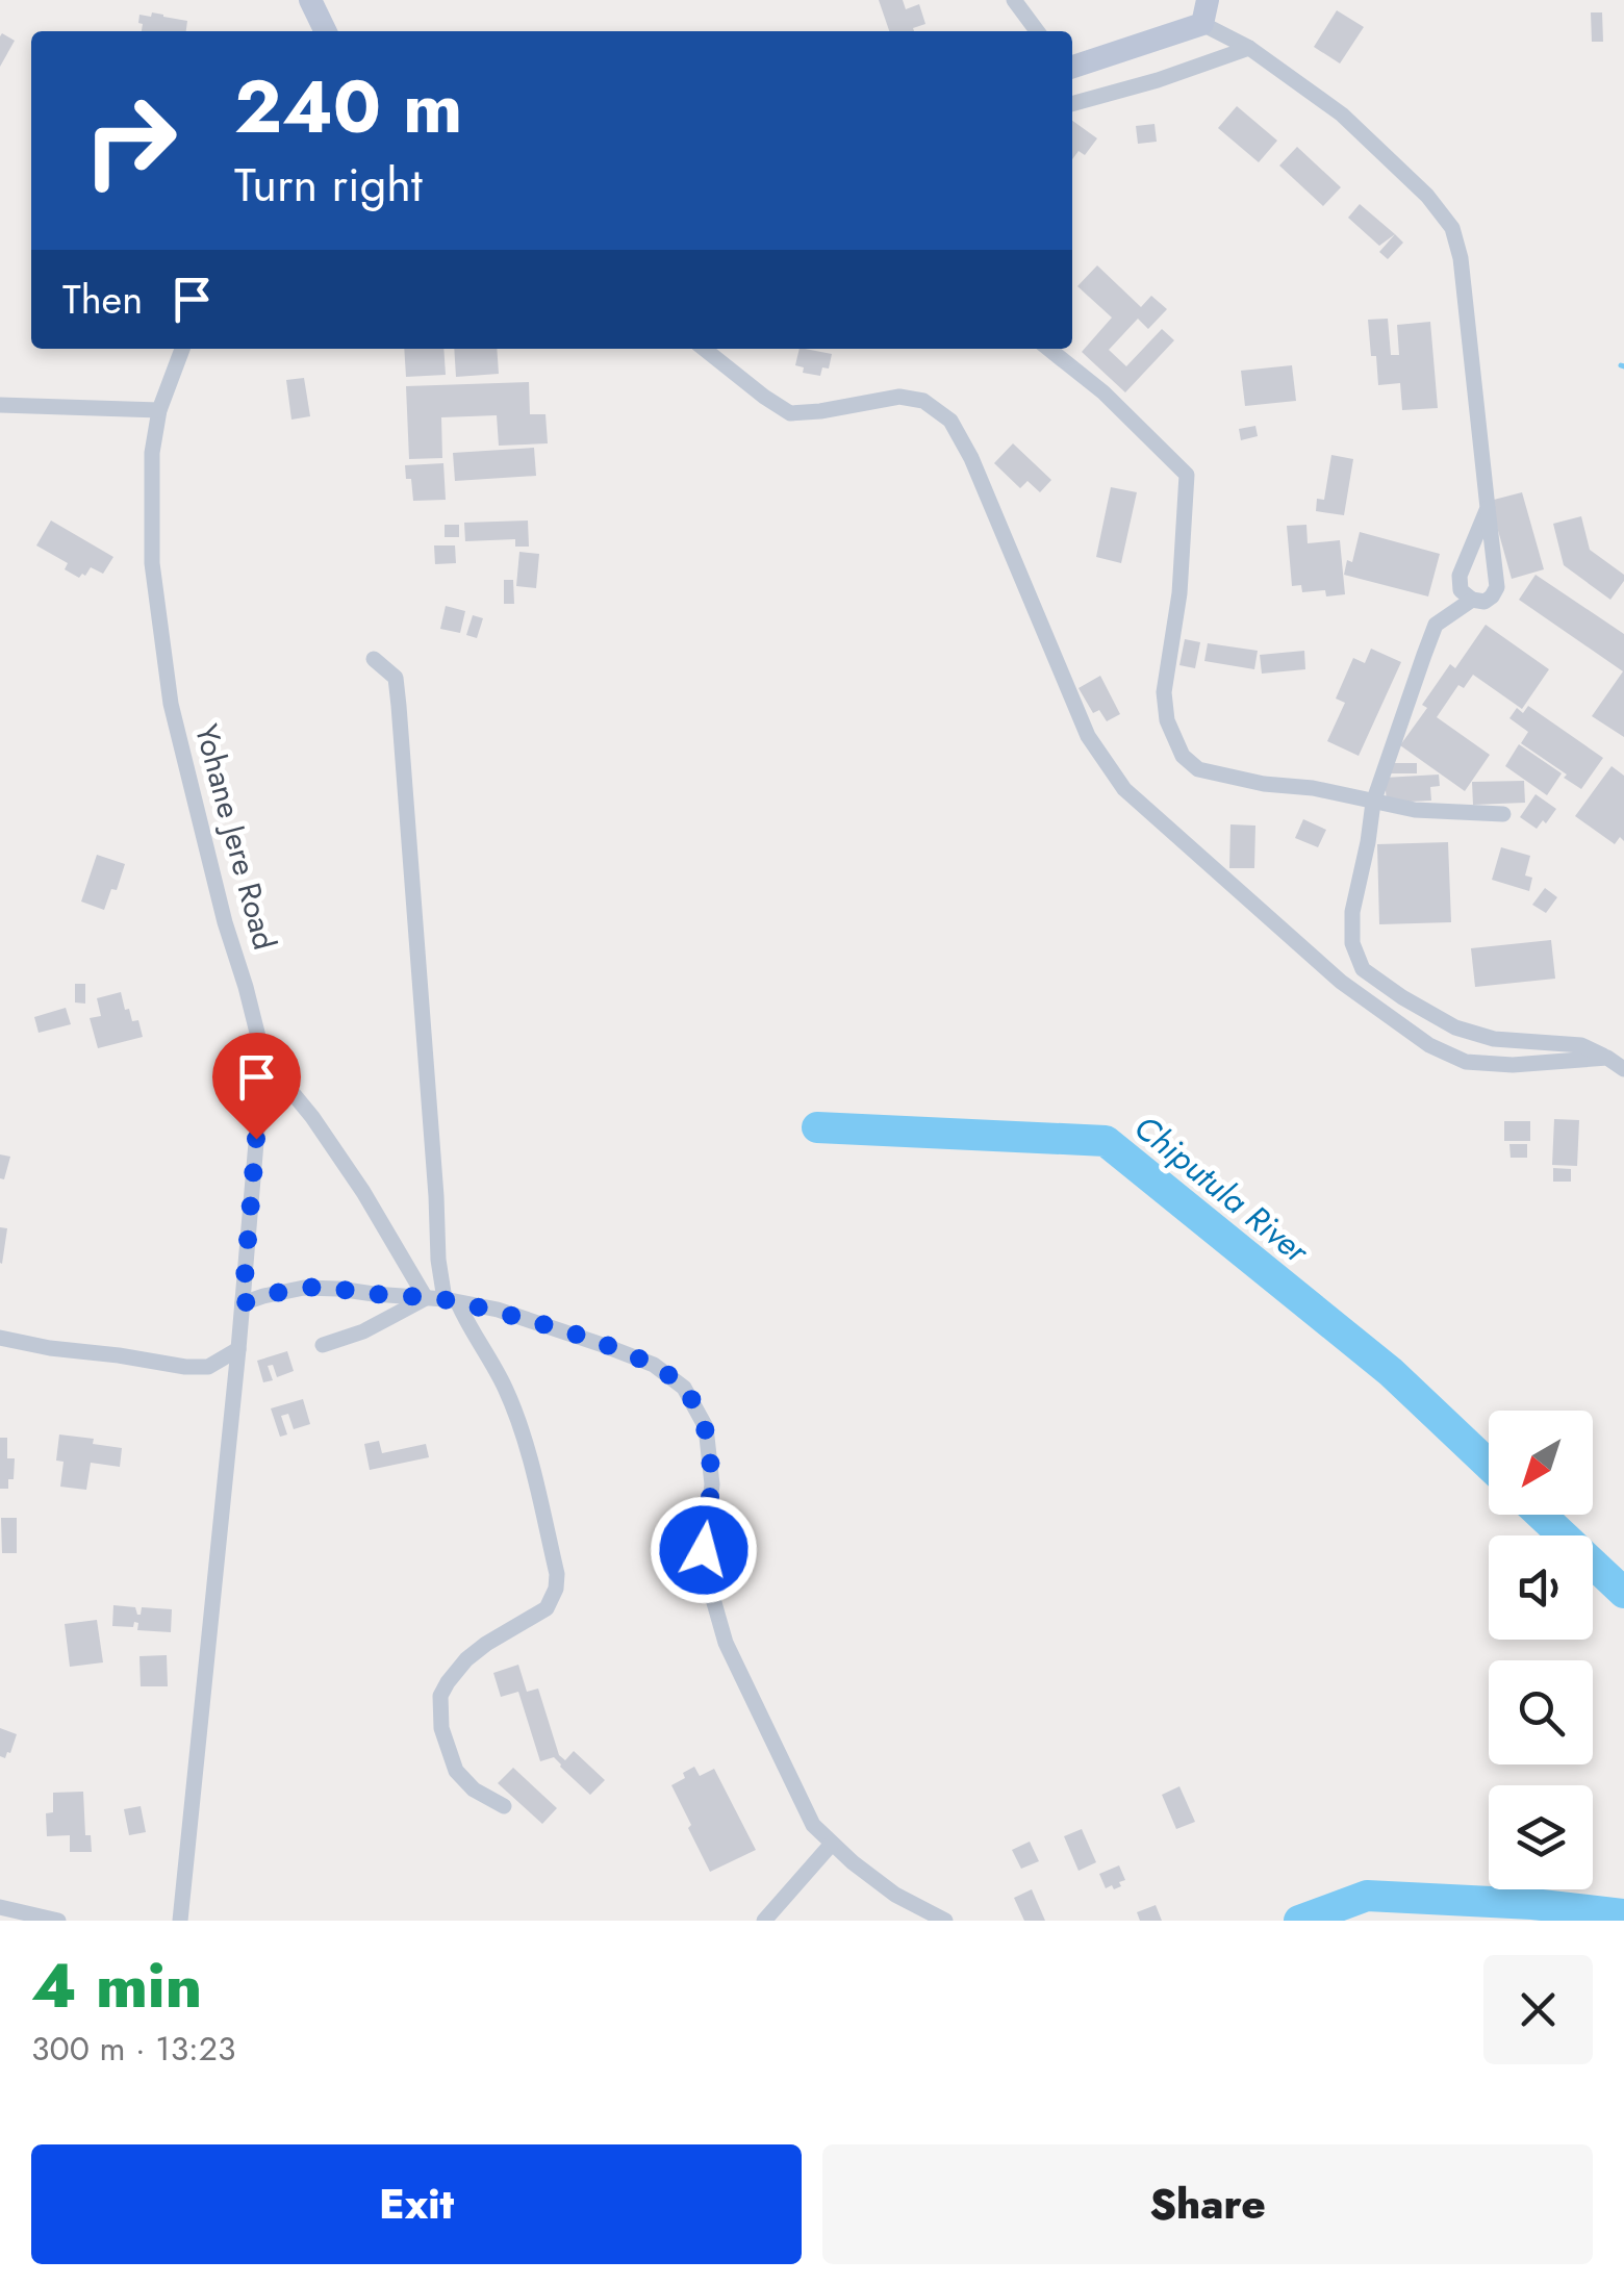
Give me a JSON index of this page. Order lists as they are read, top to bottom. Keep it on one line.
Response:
{"streets":{"street":["Yohane Jere Road"]},"water":["Chiputula River"],"north":"bottom left","page":{"turn":["240 m","Turn right"],"then":"Then","heading":["4 min","300 m · 13:23"],"buttons":["Exit","Share"]}}
